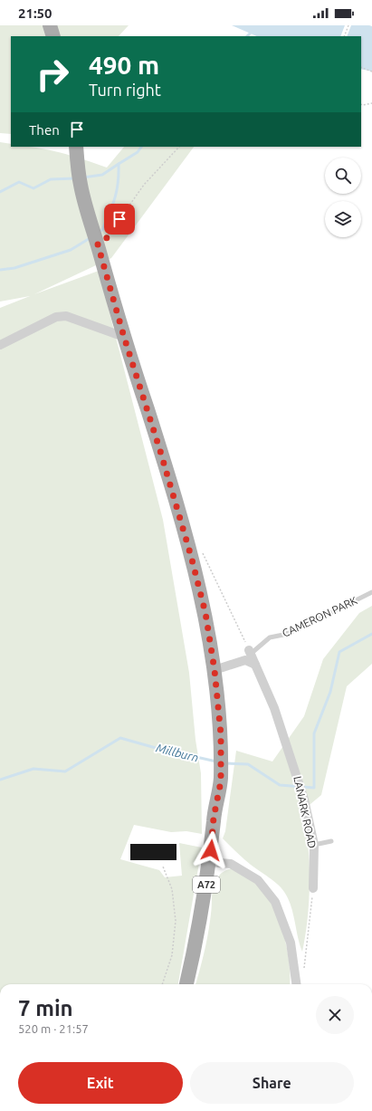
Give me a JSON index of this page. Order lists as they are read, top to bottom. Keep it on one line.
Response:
{"streets":{"main road":["A72"],"street":["LANARK ROAD"],"lane":["CAMERON PARK"]},"crossings":[["CAMERON PARK","LANARK ROAD"]],"water":["Millburn"],"page":{"status":"21:50","turn":["490 m","Turn right"],"then":"Then","heading":["7 min","520 m · 21:57"],"buttons":["Exit","Share"]}}
